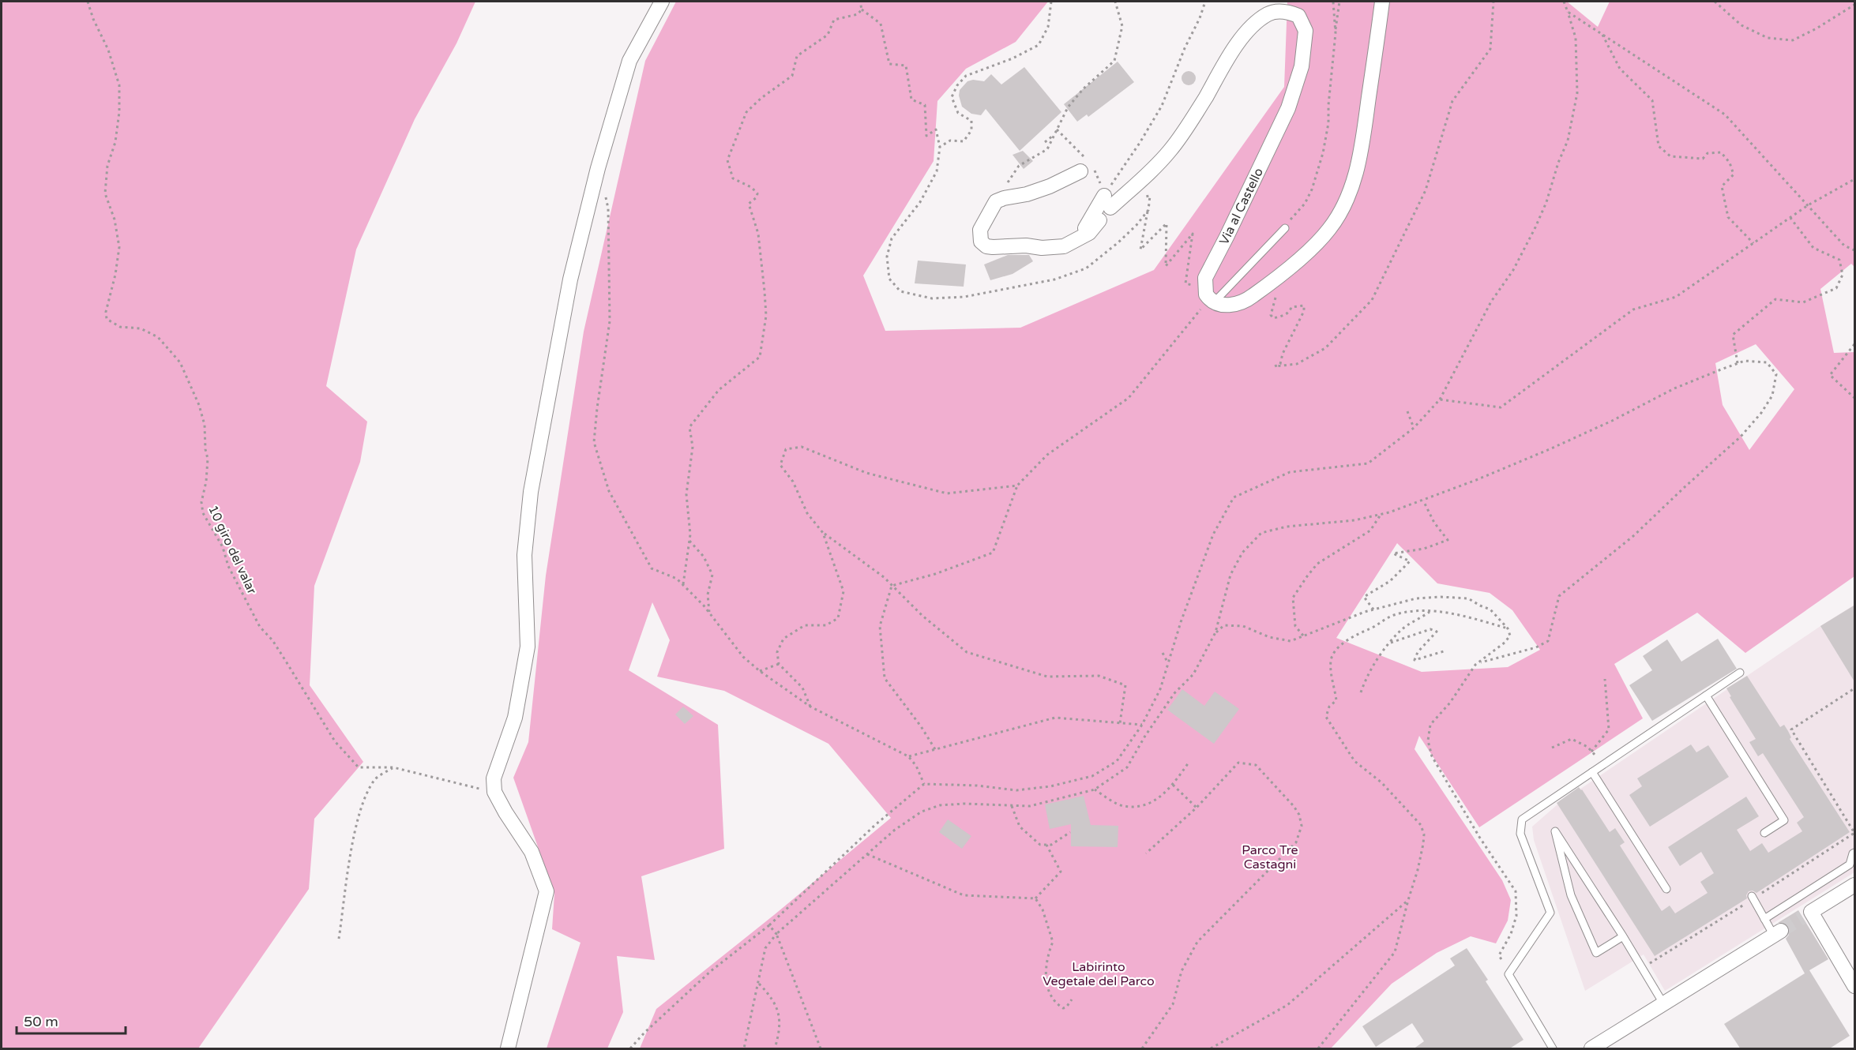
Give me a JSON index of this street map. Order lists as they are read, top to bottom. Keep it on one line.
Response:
{"streets":{"street":["Via al Castello"],"path":["10 giro del valar"]},"parks":["Parco Tre Castagni","Labirinto Vegetale del Parco"],"scale_bar":"50 m"}
